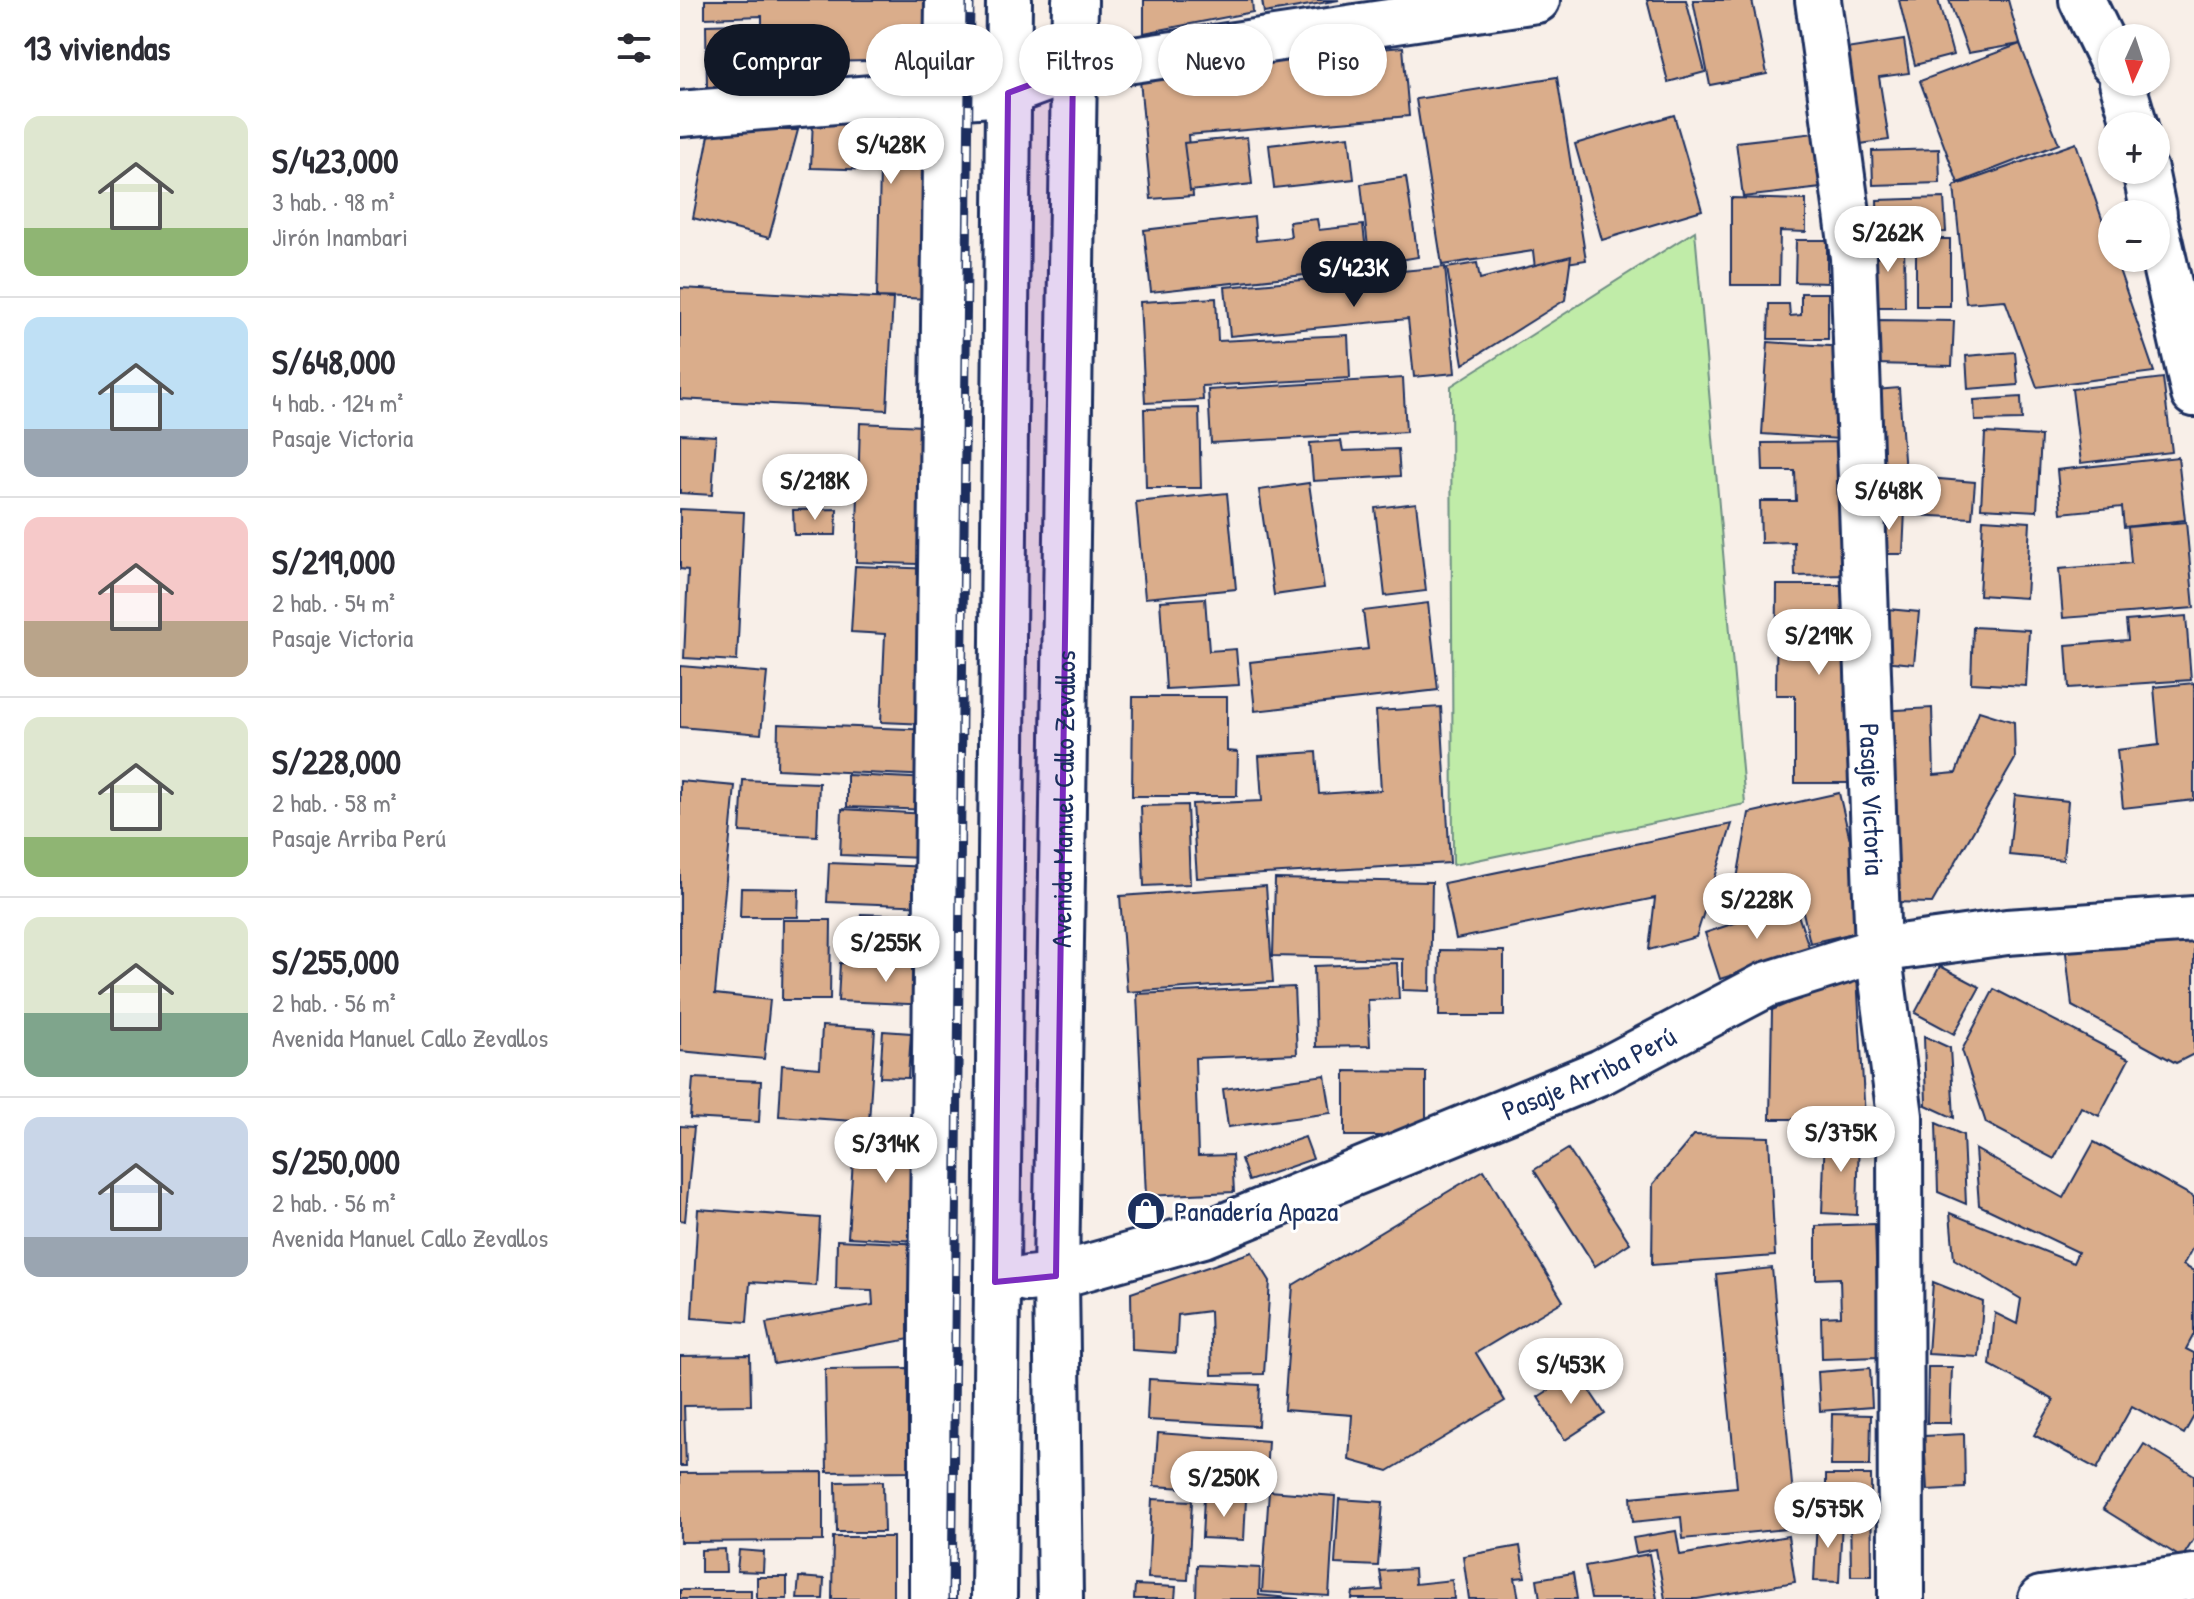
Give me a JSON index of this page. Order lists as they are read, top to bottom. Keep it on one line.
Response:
{"streets":{"street":["Avenida Manuel Callo Zevallos","Pasaje Victoria","Pasaje Arriba Perú"]},"crossings":[["Avenida Manuel Callo Zevallos","Pasaje Arriba Perú"],["Pasaje Victoria","Pasaje Arriba Perú"]],"places":{"shop":["Panadería Apaza"]},"north":"bottom","page":{"heading":"13 viviendas","map_buttons":["+","−"],"chip":["Comprar","Alquilar","Filtros","Nuevo","Piso"],"list":[{"name":"S/423,000","note":"3 hab. · 98 m² · Jirón Inambari"},{"name":"S/648,000","note":"4 hab. · 124 m² · Pasaje Victoria"},{"name":"S/219,000","note":"2 hab. · 54 m² · Pasaje Victoria"},{"name":"S/228,000","note":"2 hab. · 58 m² · Pasaje Arriba Perú"},{"name":"S/255,000","note":"2 hab. · 56 m² · Avenida Manuel Callo Zevallos"},{"name":"S/250,000","note":"2 hab. · 56 m² · Avenida Manuel Callo Zevallos"}],"price":["S/428K","S/262K","S/423K","S/218K","S/648K","S/219K","S/228K","S/255K","S/375K","S/314K","S/453K","S/250K","S/575K"]}}
